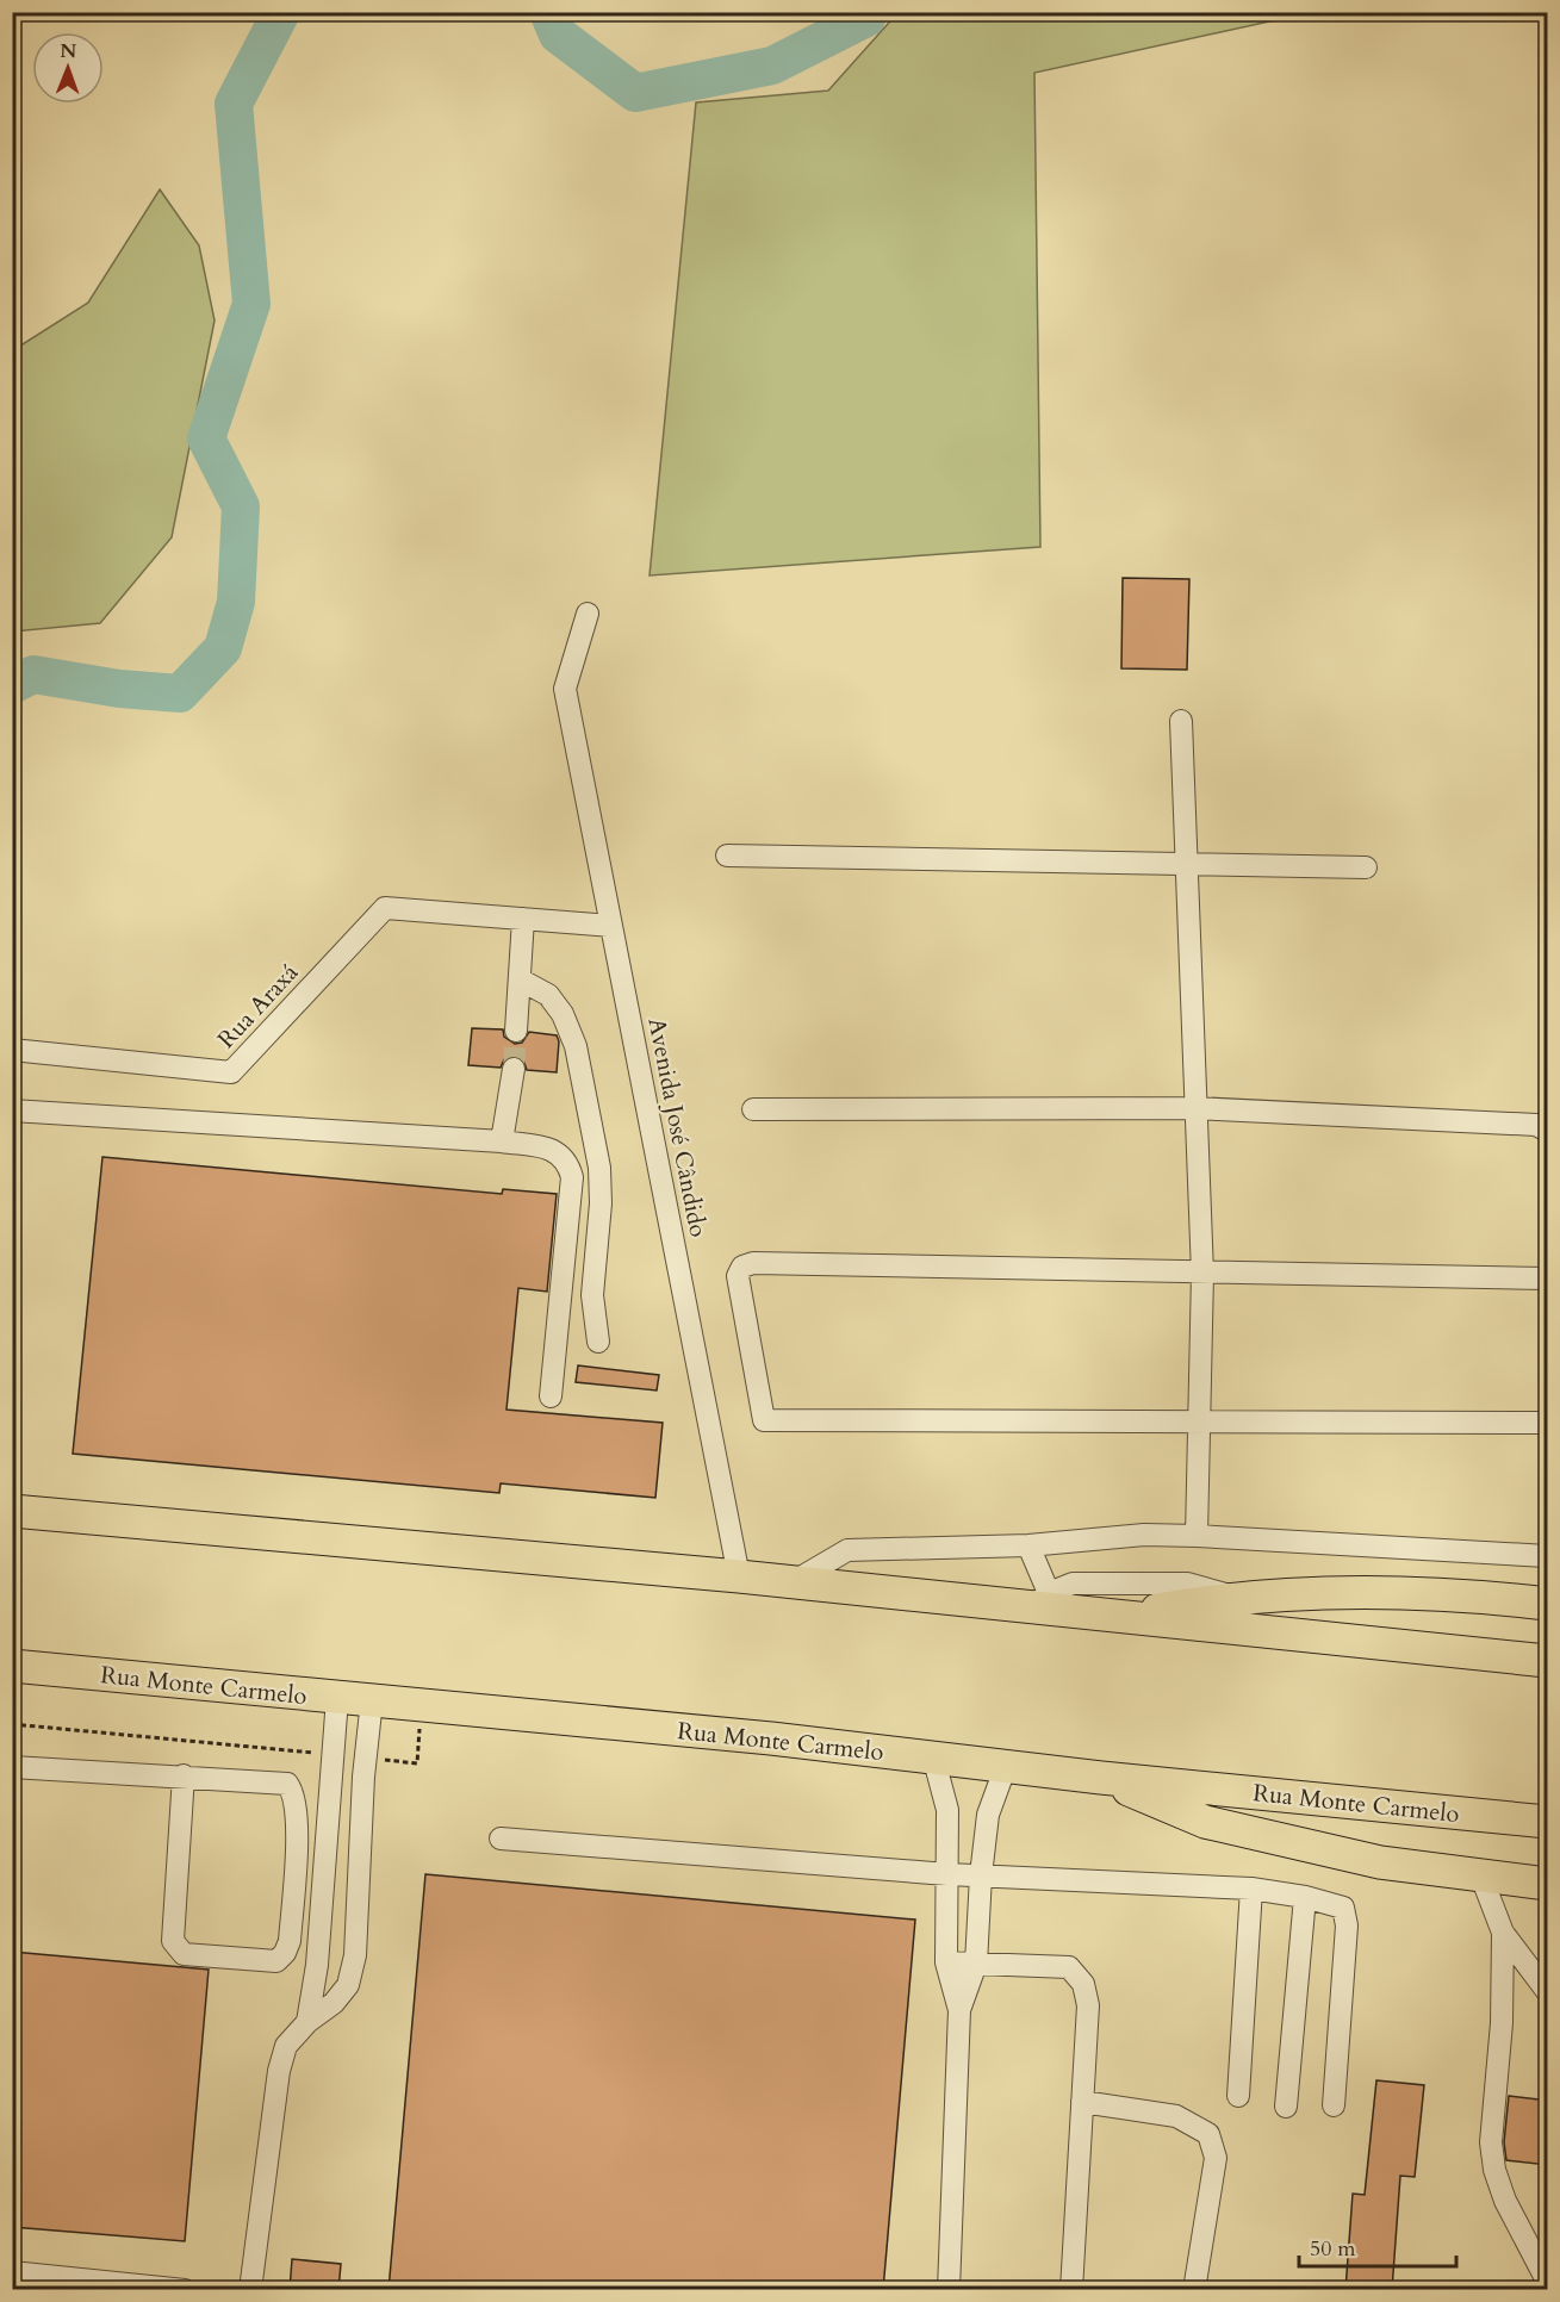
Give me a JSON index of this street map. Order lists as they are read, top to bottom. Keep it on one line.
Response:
{"streets":{"highway":["Rua Monte Carmelo"],"street":["Rua Araxá","Avenida José Cândido"]},"scale_bar":"50 m","north":"top"}
